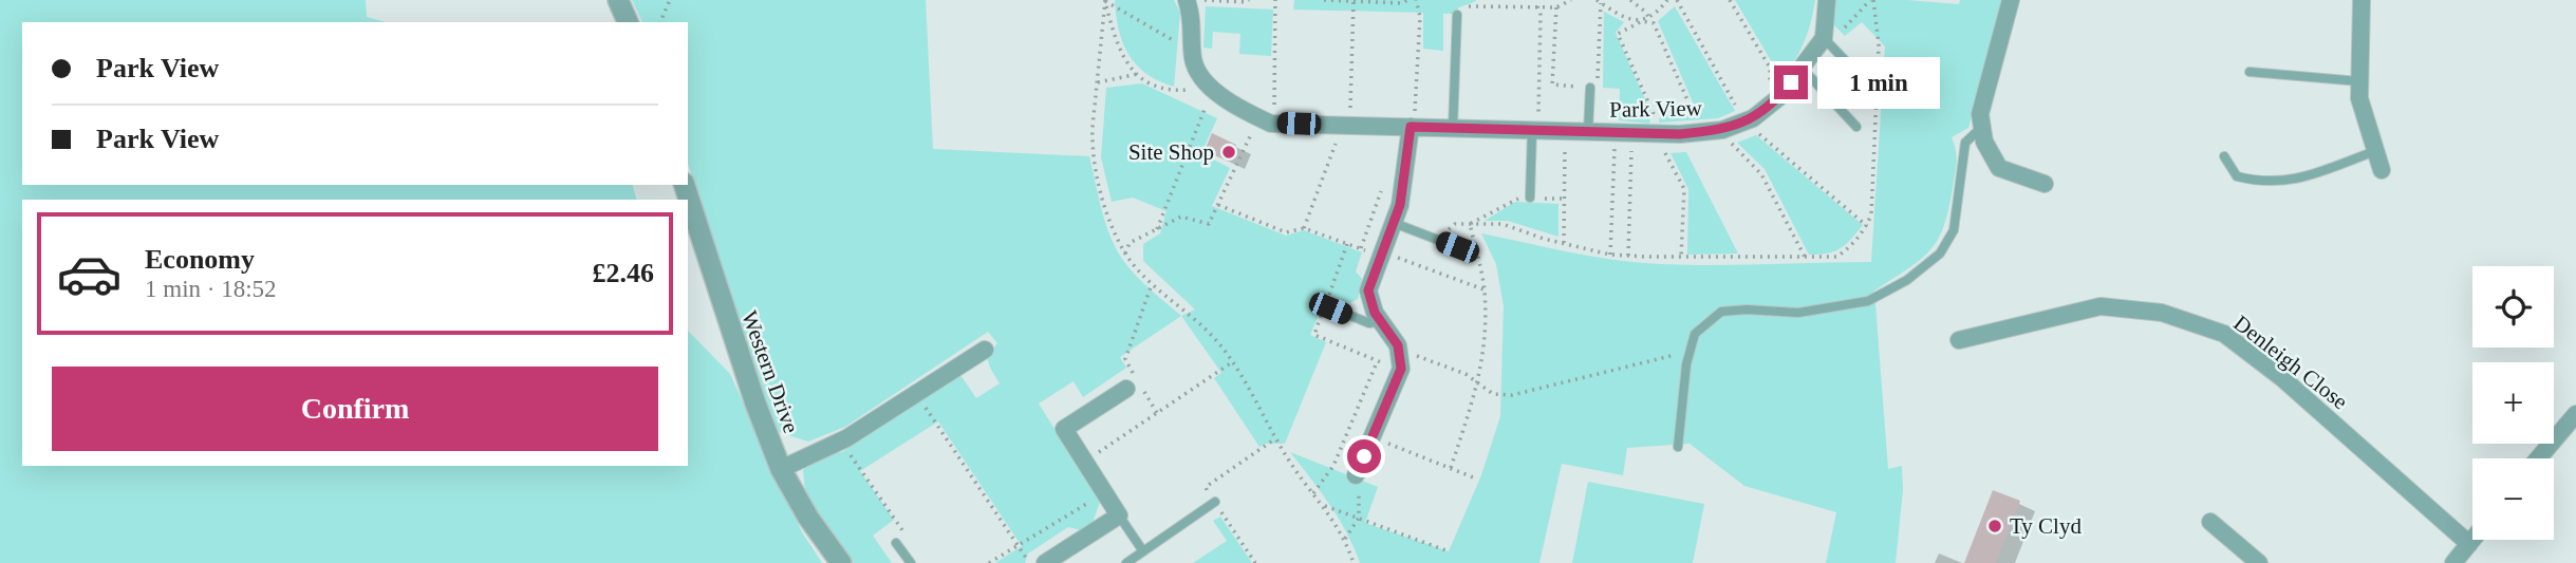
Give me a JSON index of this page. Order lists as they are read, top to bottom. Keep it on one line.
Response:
{"streets":{"street":["Park View","Denleigh Close","Western Drive"]},"places":["Site Shop","Ty Clyd"],"page":{"banner":["Park View","Park View"],"bubble":"1 min","list":[{"name":"Economy","note":"1 min · 18:52","value":"£2.46"}],"map_buttons":["+","−"],"buttons":"Confirm"}}
